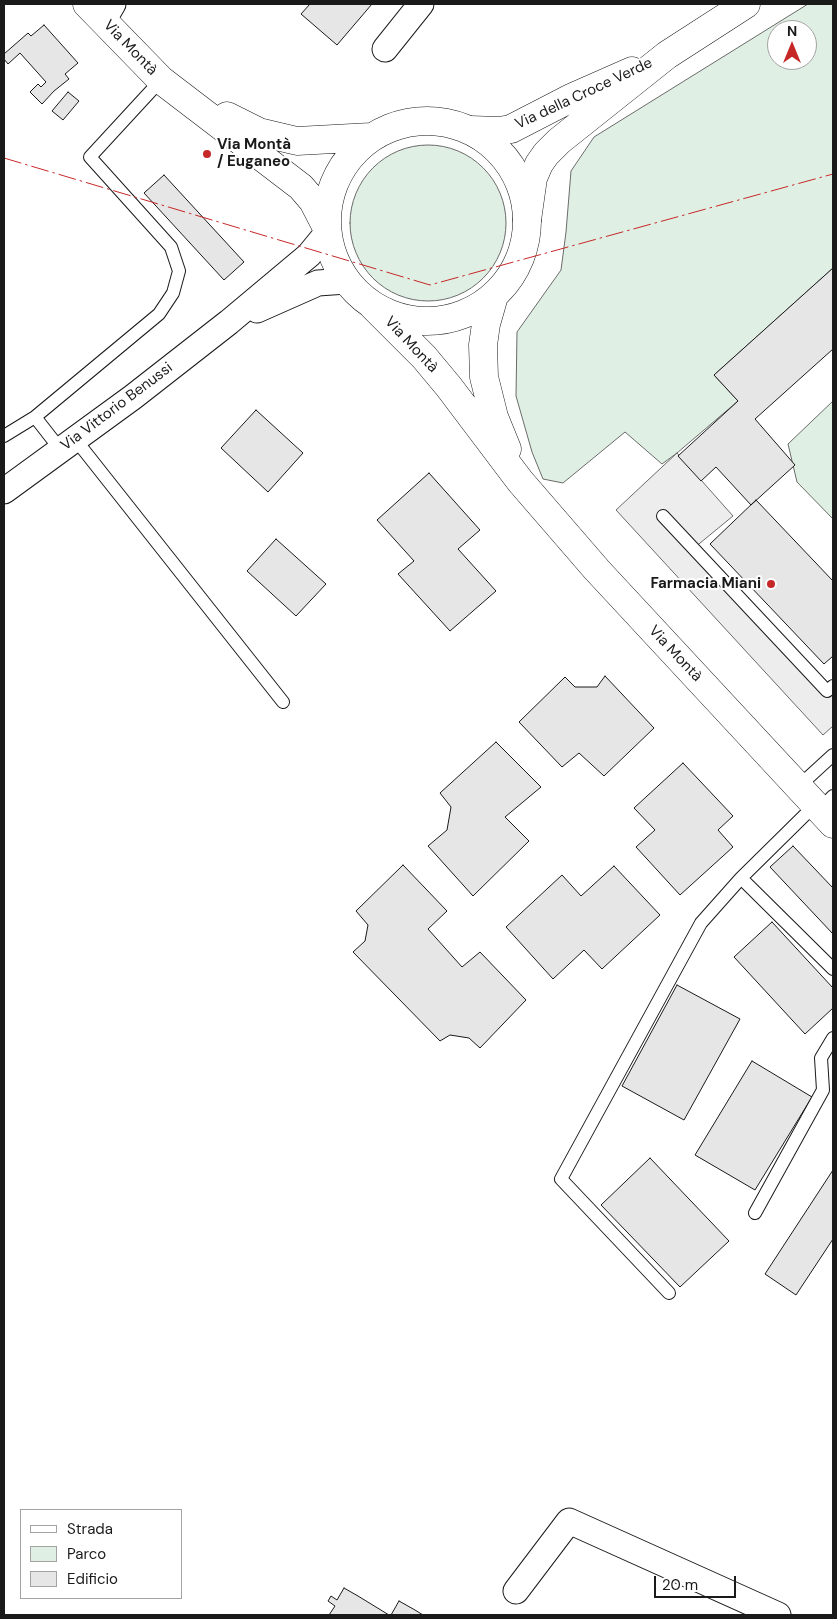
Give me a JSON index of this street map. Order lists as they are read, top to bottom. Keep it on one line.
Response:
{"streets":{"main road":["Via Montà","Via della Croce Verde"],"street":["Via Vittorio Benussi"]},"crossings":[["Via Montà","Via della Croce Verde"],["Via Montà","Via Vittorio Benussi"]],"places":["Via Montà / Euganeo","Farmacia Miani"],"legend":["Strada","Parco","Edificio"],"scale_bar":"20 m","north":"top"}
